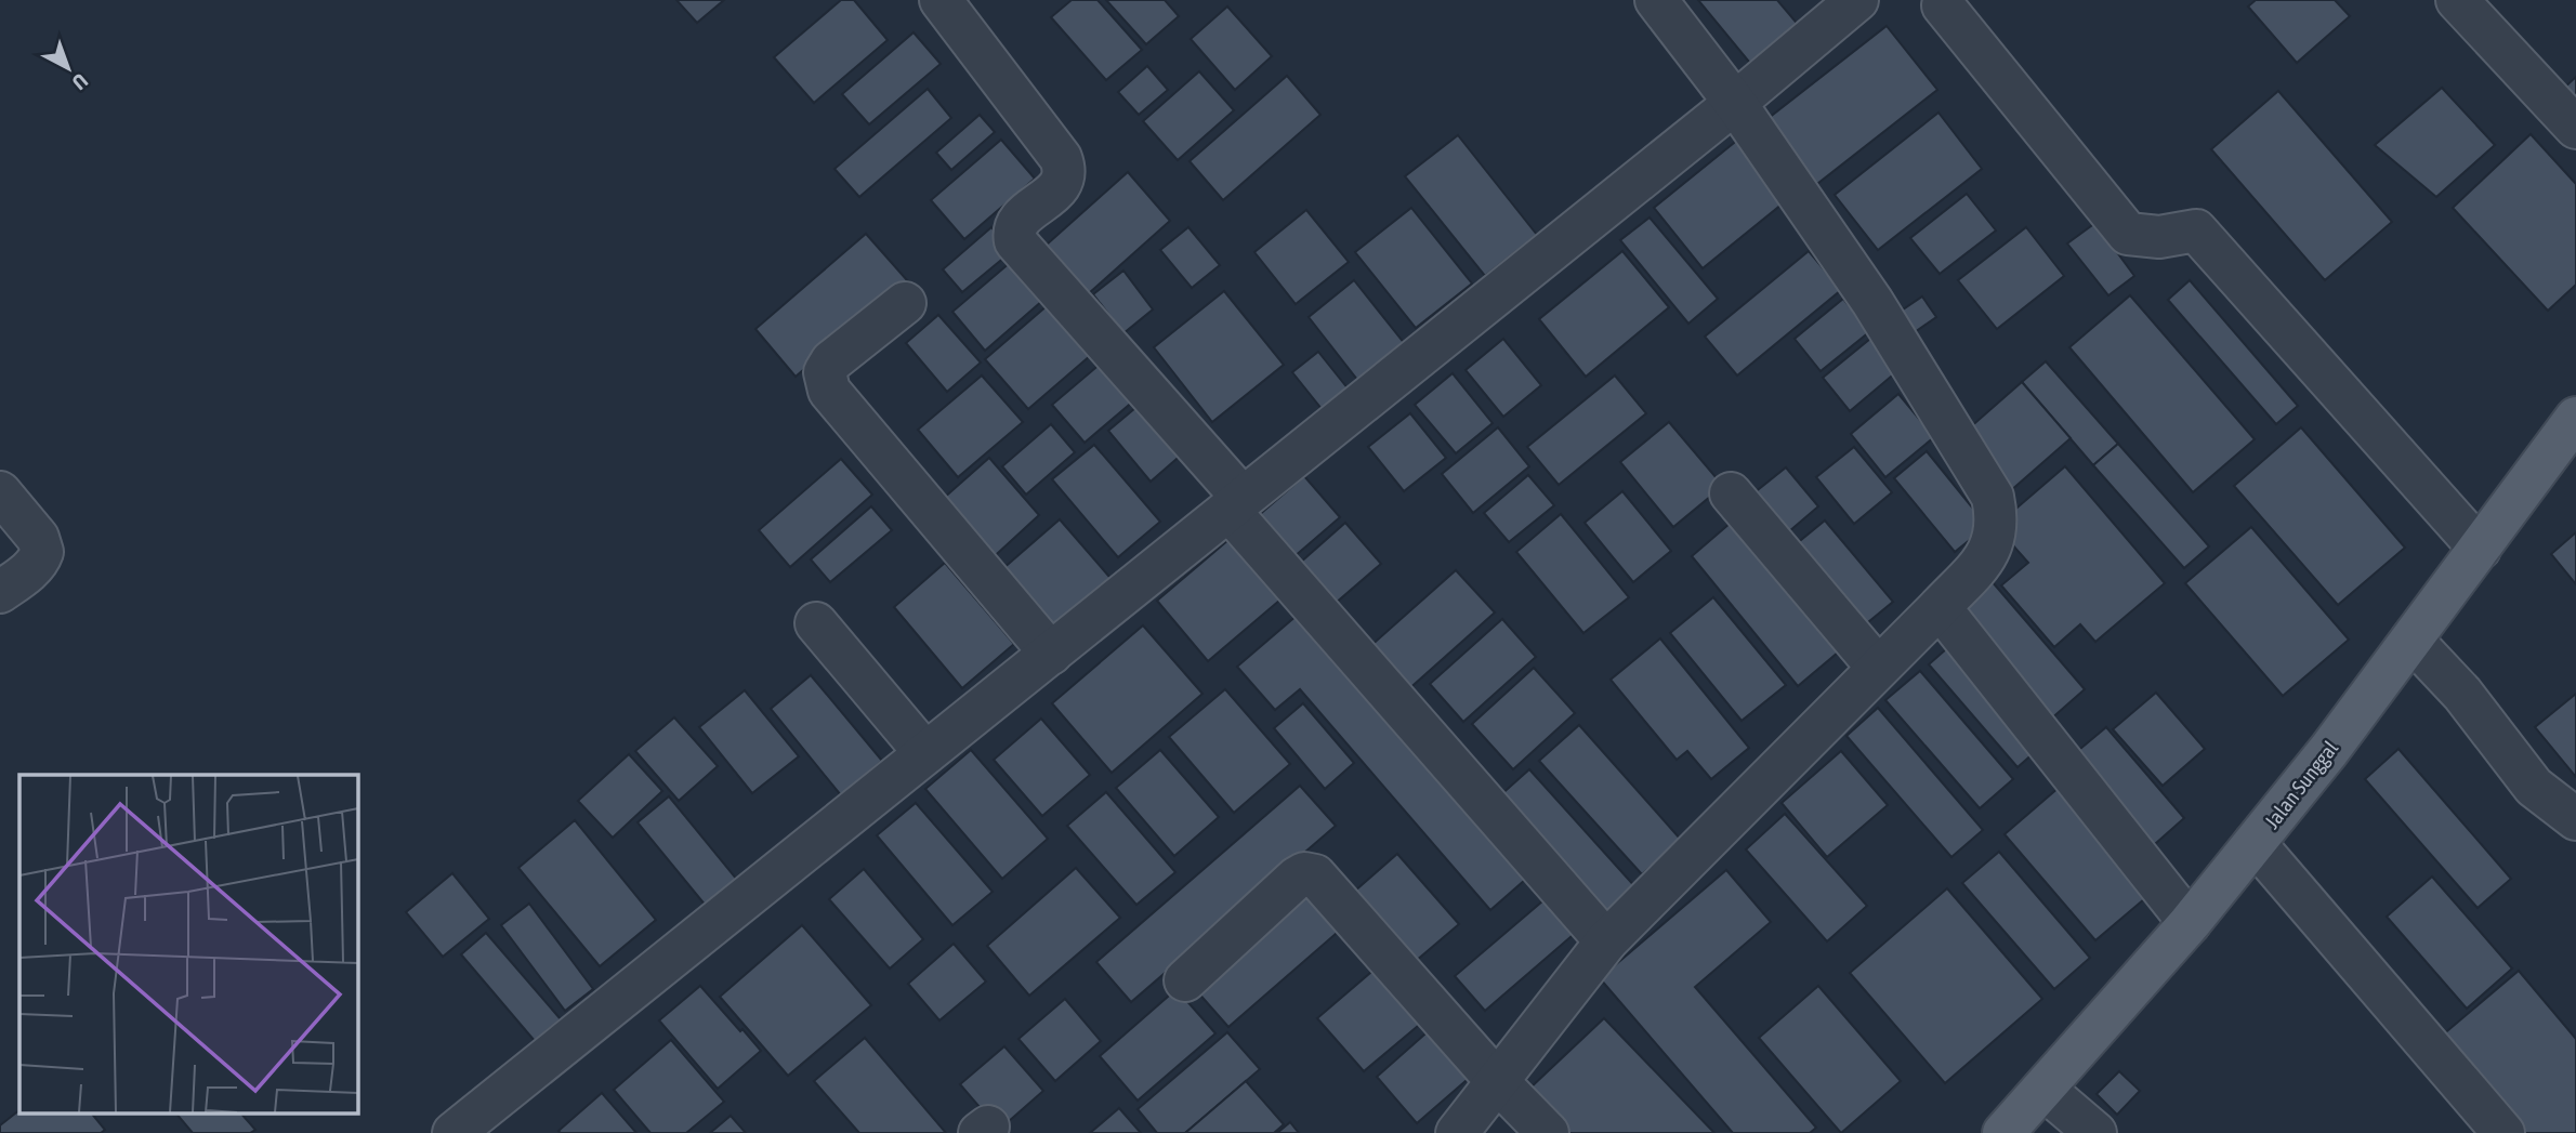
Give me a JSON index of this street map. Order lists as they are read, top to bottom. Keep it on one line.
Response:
{"streets":{"main road":["Jalan Sunggal"]},"north":"bottom right"}
